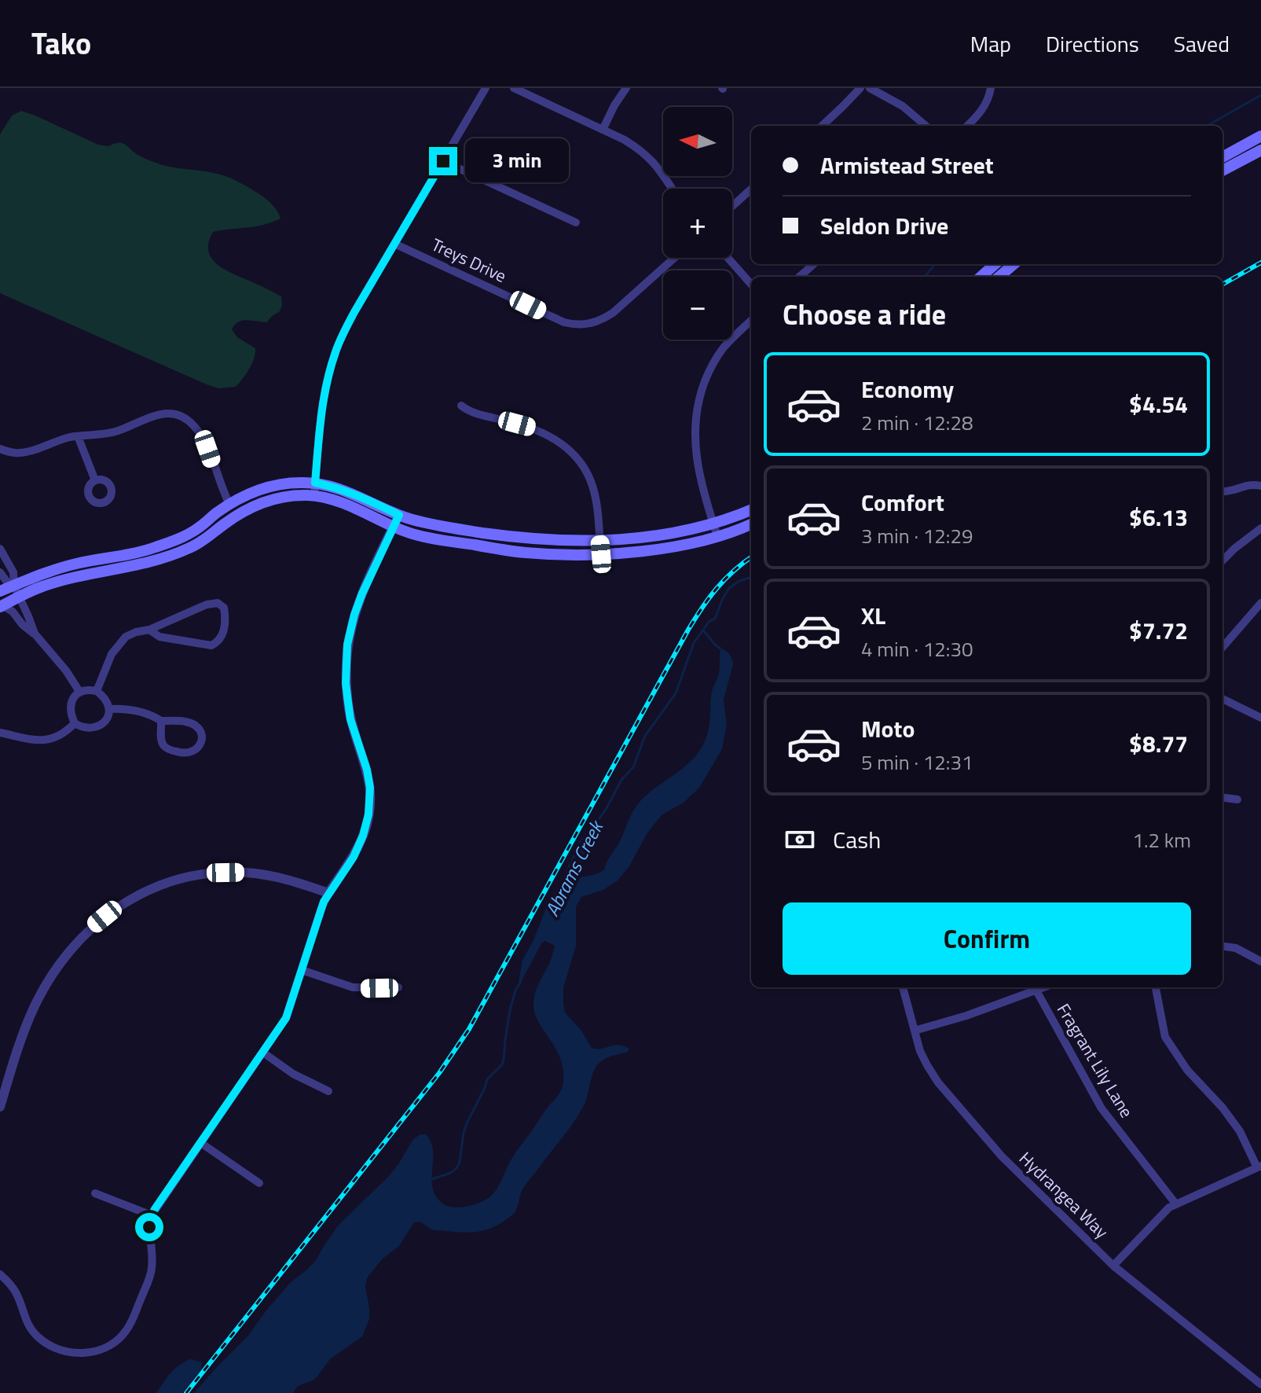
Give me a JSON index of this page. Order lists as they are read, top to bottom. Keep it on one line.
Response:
{"streets":{"street":["Treys Drive","Fragrant Lily Lane","Hydrangea Way"]},"water":["Abrams Creek"],"north":"left","page":{"header":"Tako","nav":["Map","Directions","Saved"],"map_buttons":["+","−"],"banner":["Armistead Street","Seldon Drive"],"bubble":"3 min","heading":"Choose a ride","list":[{"name":"Economy","note":"2 min · 12:28","value":"$4.54"},{"name":"Comfort","note":"3 min · 12:29","value":"$6.13"},{"name":"XL","note":"4 min · 12:30","value":"$7.72"},{"name":"Moto","note":"5 min · 12:31","value":"$8.77"}],"pay":["Cash","1.2 km"],"buttons":"Confirm"}}
